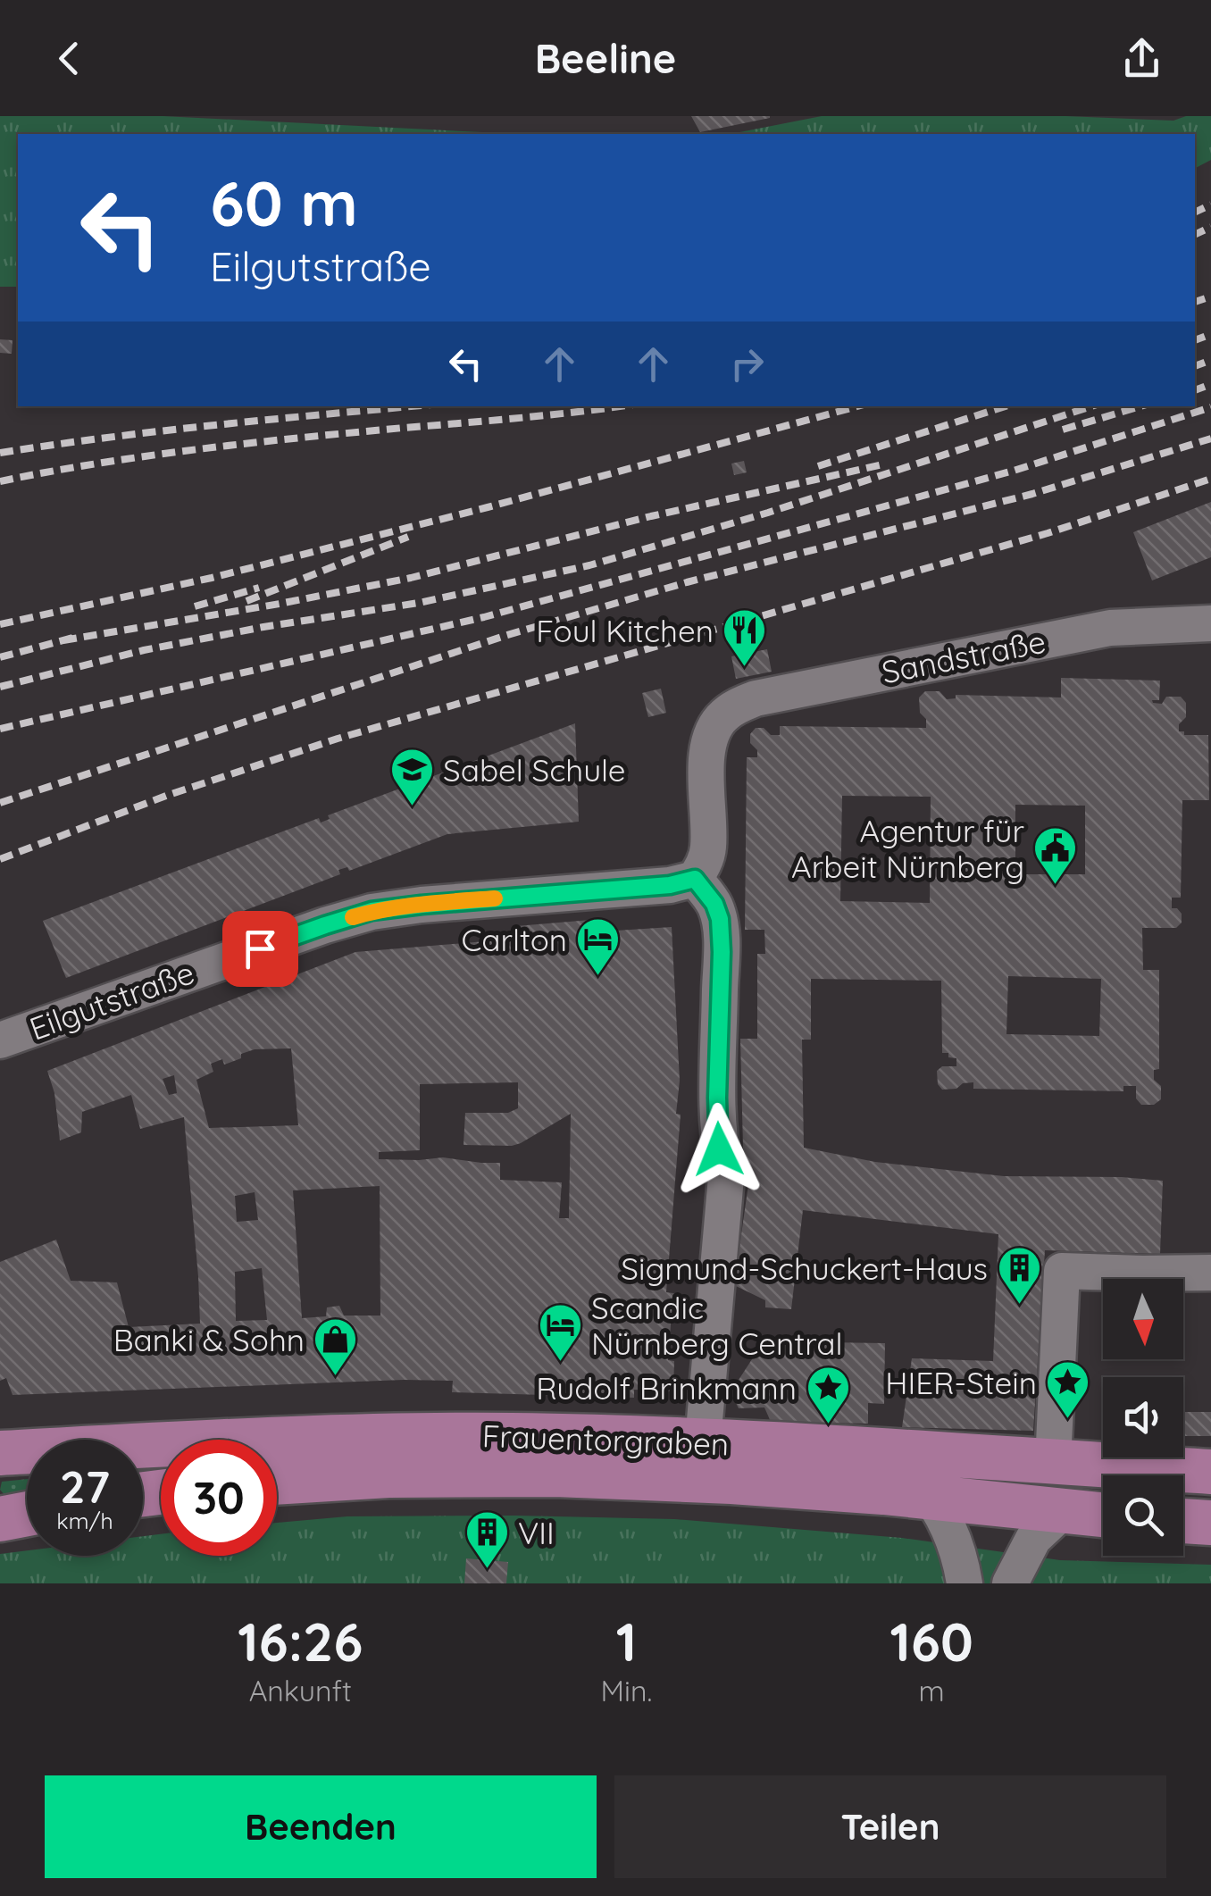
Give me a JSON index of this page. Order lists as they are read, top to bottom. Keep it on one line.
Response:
{"streets":{"main road":["Frauentorgraben"],"street":["Sandstraße","Eilgutstraße"]},"crossings":[["Sandstraße","Eilgutstraße"]],"places":{"restaurant":["Foul Kitchen"],"school or university":["Sabel Schule"],"public building":["Agentur für Arbeit Nürnberg"],"hotel":["Carlton","Scandic Nürnberg Central"],"building":["Sigmund-Schuckert-Haus","VII"],"shop":["Banki & Sohn"],"place":["HIER-Stein","Rudolf Brinkmann"]},"north":"bottom","page":{"header":"Beeline","turn":["60 m","Eilgutstraße"],"speed":"27 km/h","limit":"30","eta":["16:26","Ankunft","1","Min.","160","m"],"buttons":["Beenden","Teilen"]}}
